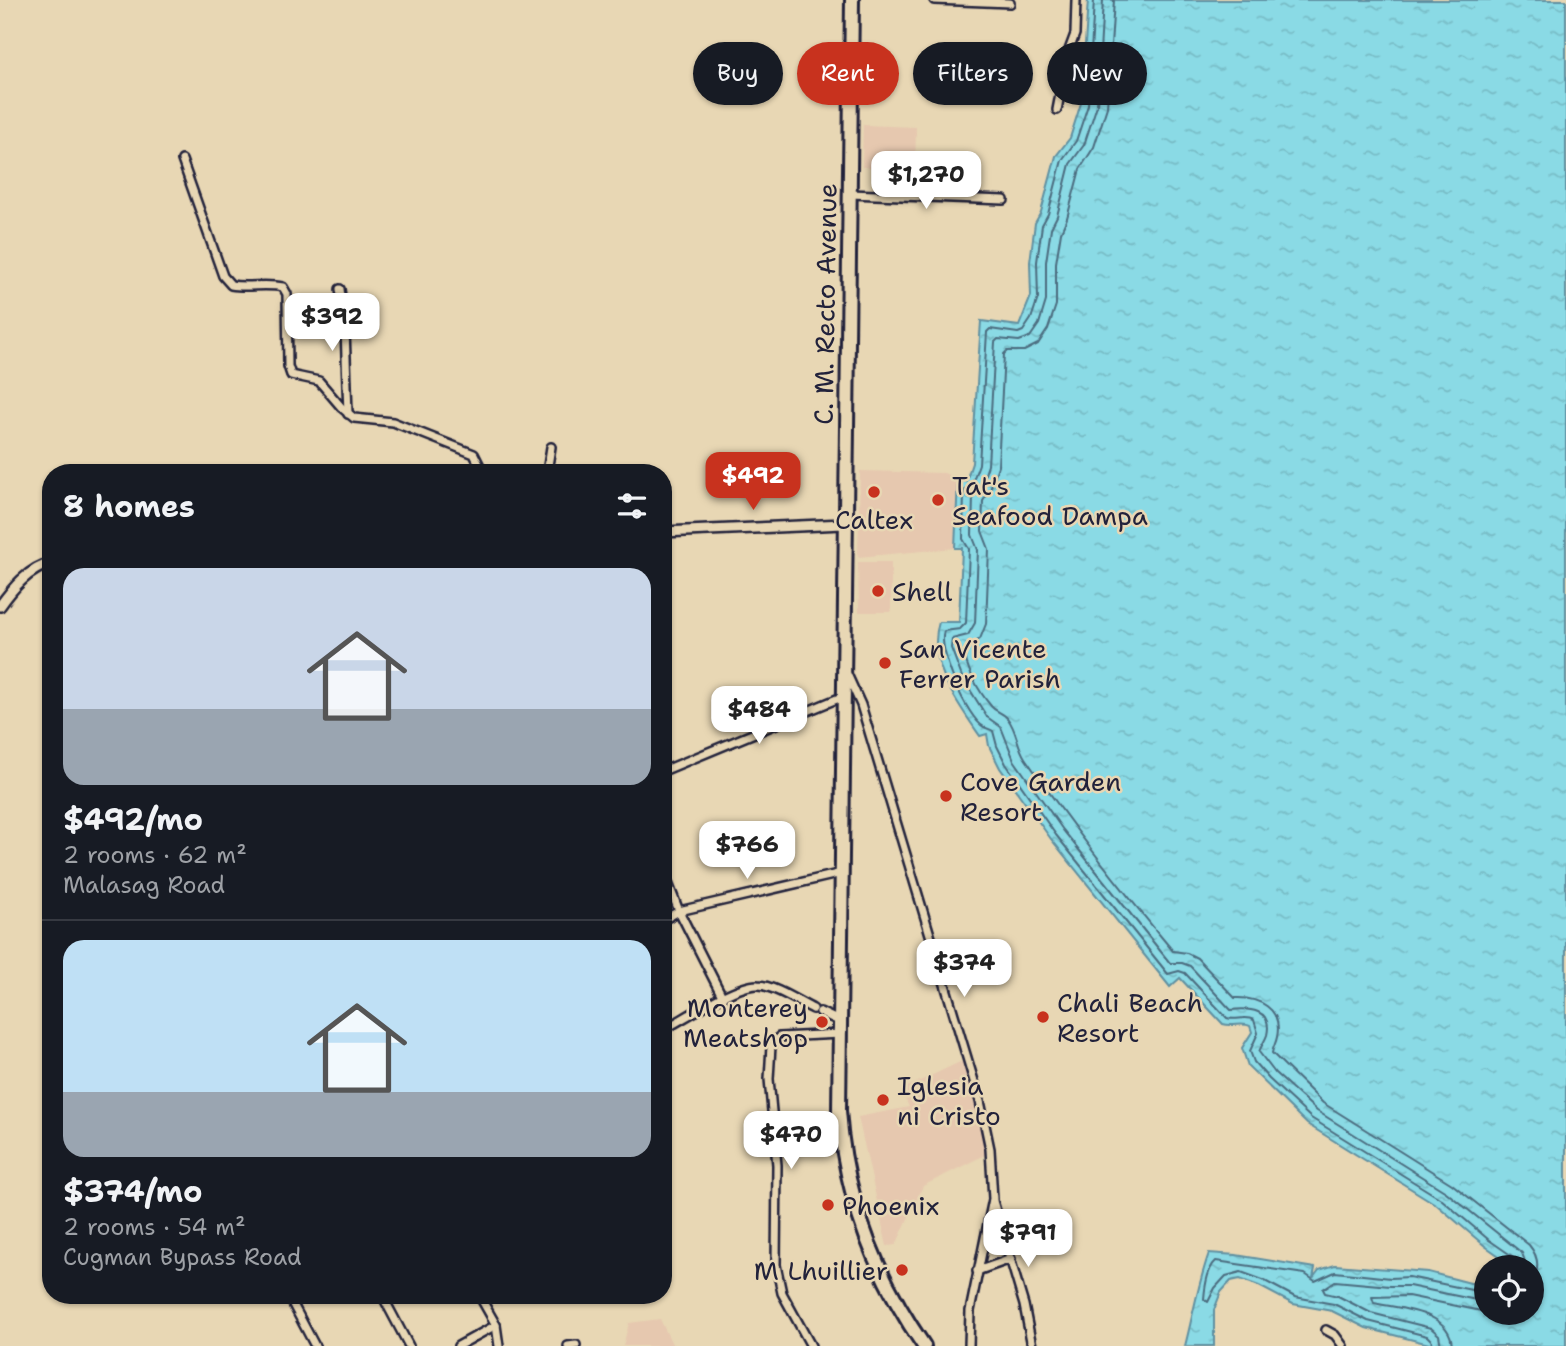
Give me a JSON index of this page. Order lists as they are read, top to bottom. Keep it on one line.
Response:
{"streets":{"highway":["C. M. Recto Avenue"]},"places":["Caltex","Tat's Seafood Dampa","Shell","San Vicente Ferrer Parish","Cove Garden Resort","Chali Beach Resort","Monterey Meatshop","Iglesia ni Cristo","Phoenix","M Lhuillier"],"page":{"chip":["Buy","Rent","Filters","New"],"price":["$1,270","$392","$492","$484","$766","$374","$470","$791"],"heading":"8 homes","list":[{"name":"$492/mo","note":"2 rooms · 62 m² · Malasag Road"},{"name":"$374/mo","note":"2 rooms · 54 m² · Cugman Bypass Road"}]}}
